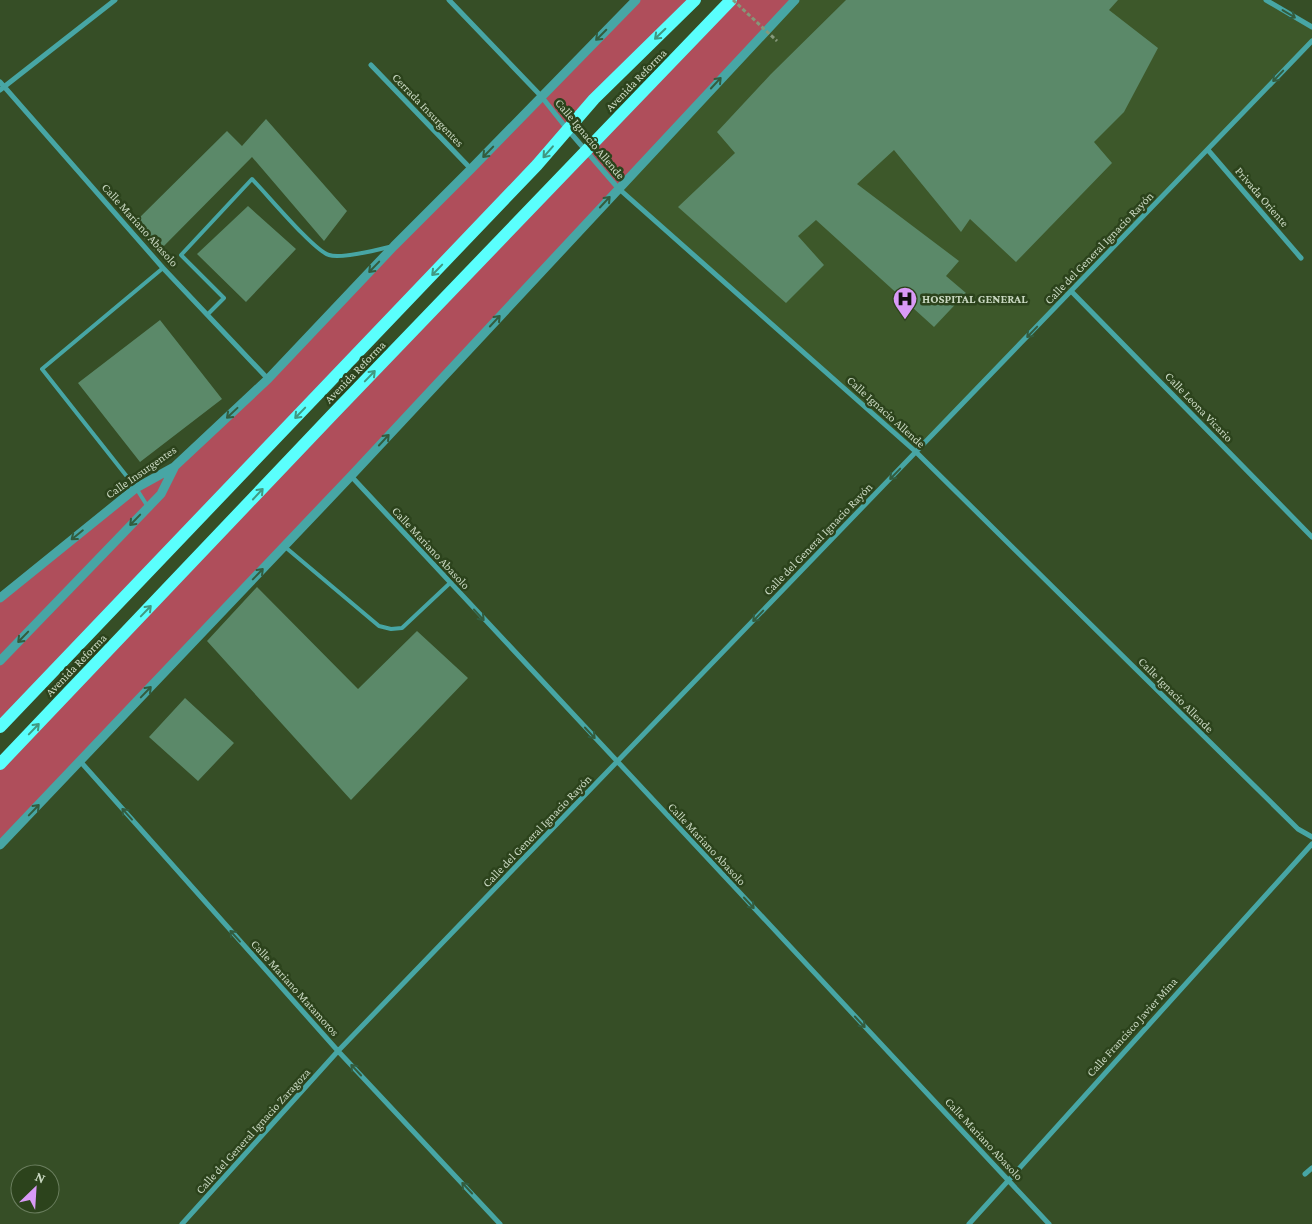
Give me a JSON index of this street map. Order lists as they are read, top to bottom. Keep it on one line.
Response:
{"streets":{"main road":["Avenida Reforma"],"street":["Cerrada Insurgentes","Calle Ignacio Allende","Privada Oriente","Calle Mariano Abasolo","Calle del General Ignacio Rayón","Calle Leona Vicario","Calle Insurgentes","Calle Mariano Matamoros","Calle Francisco Javier Mina","Calle del General Ignacio Zaragoza"]},"crossings":[["Avenida Reforma","Calle Ignacio Allende"],["Cerrada Insurgentes","Calle Insurgentes"],["Calle Ignacio Allende","Calle del General Ignacio Rayón"],["Calle Ignacio Allende","Calle Insurgentes"],["Privada Oriente","Calle del General Ignacio Rayón"],["Calle Mariano Abasolo","Calle del General Ignacio Rayón"],["Calle Mariano Abasolo","Calle Insurgentes"],["Calle Mariano Abasolo","Calle Francisco Javier Mina"],["Calle del General Ignacio Rayón","Calle Leona Vicario"],["Calle del General Ignacio Rayón","Calle Mariano Matamoros"],["Calle del General Ignacio Rayón","Calle del General Ignacio Zaragoza"],["Calle Mariano Matamoros","Calle del General Ignacio Zaragoza"]],"one_way":["Calle Mariano Abasolo","Calle del General Ignacio Rayón","Calle Insurgentes","Calle Mariano Matamoros"],"places":{"hospital":["HOSPITAL GENERAL"]},"north":"top right"}
